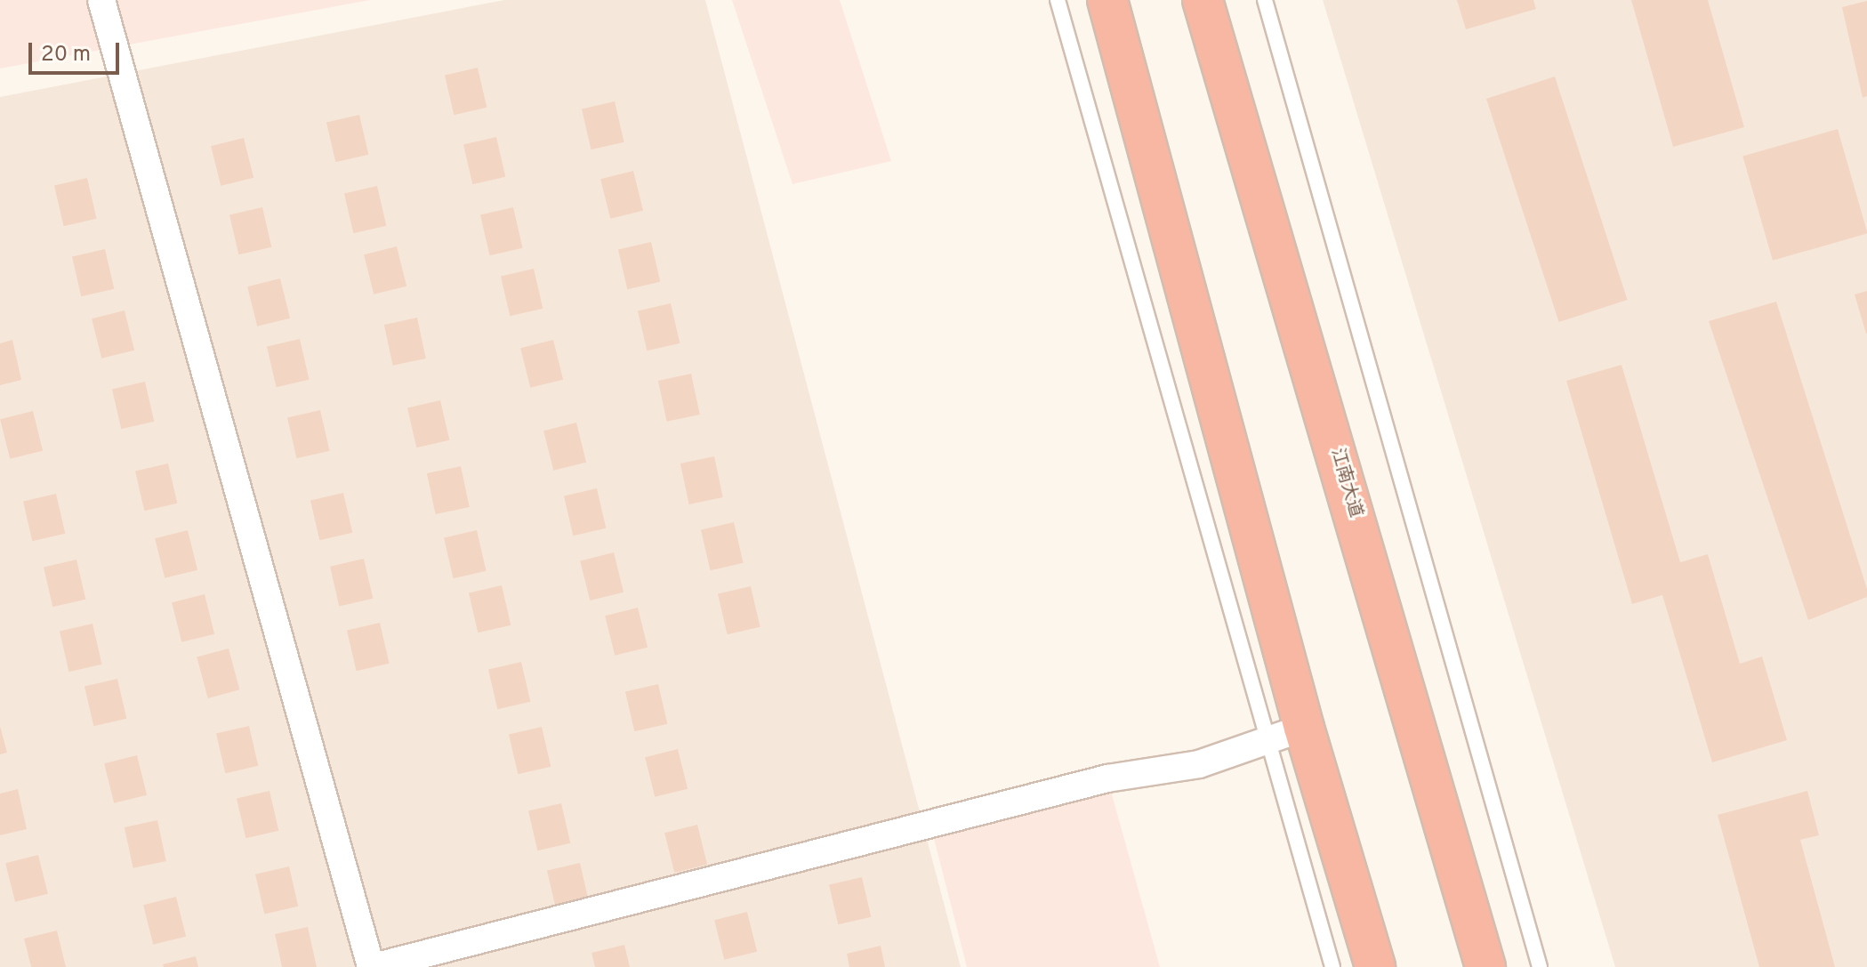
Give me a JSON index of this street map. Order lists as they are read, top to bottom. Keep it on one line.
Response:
{"streets":{"highway":["江南大道"]},"scale_bar":"20 m"}
